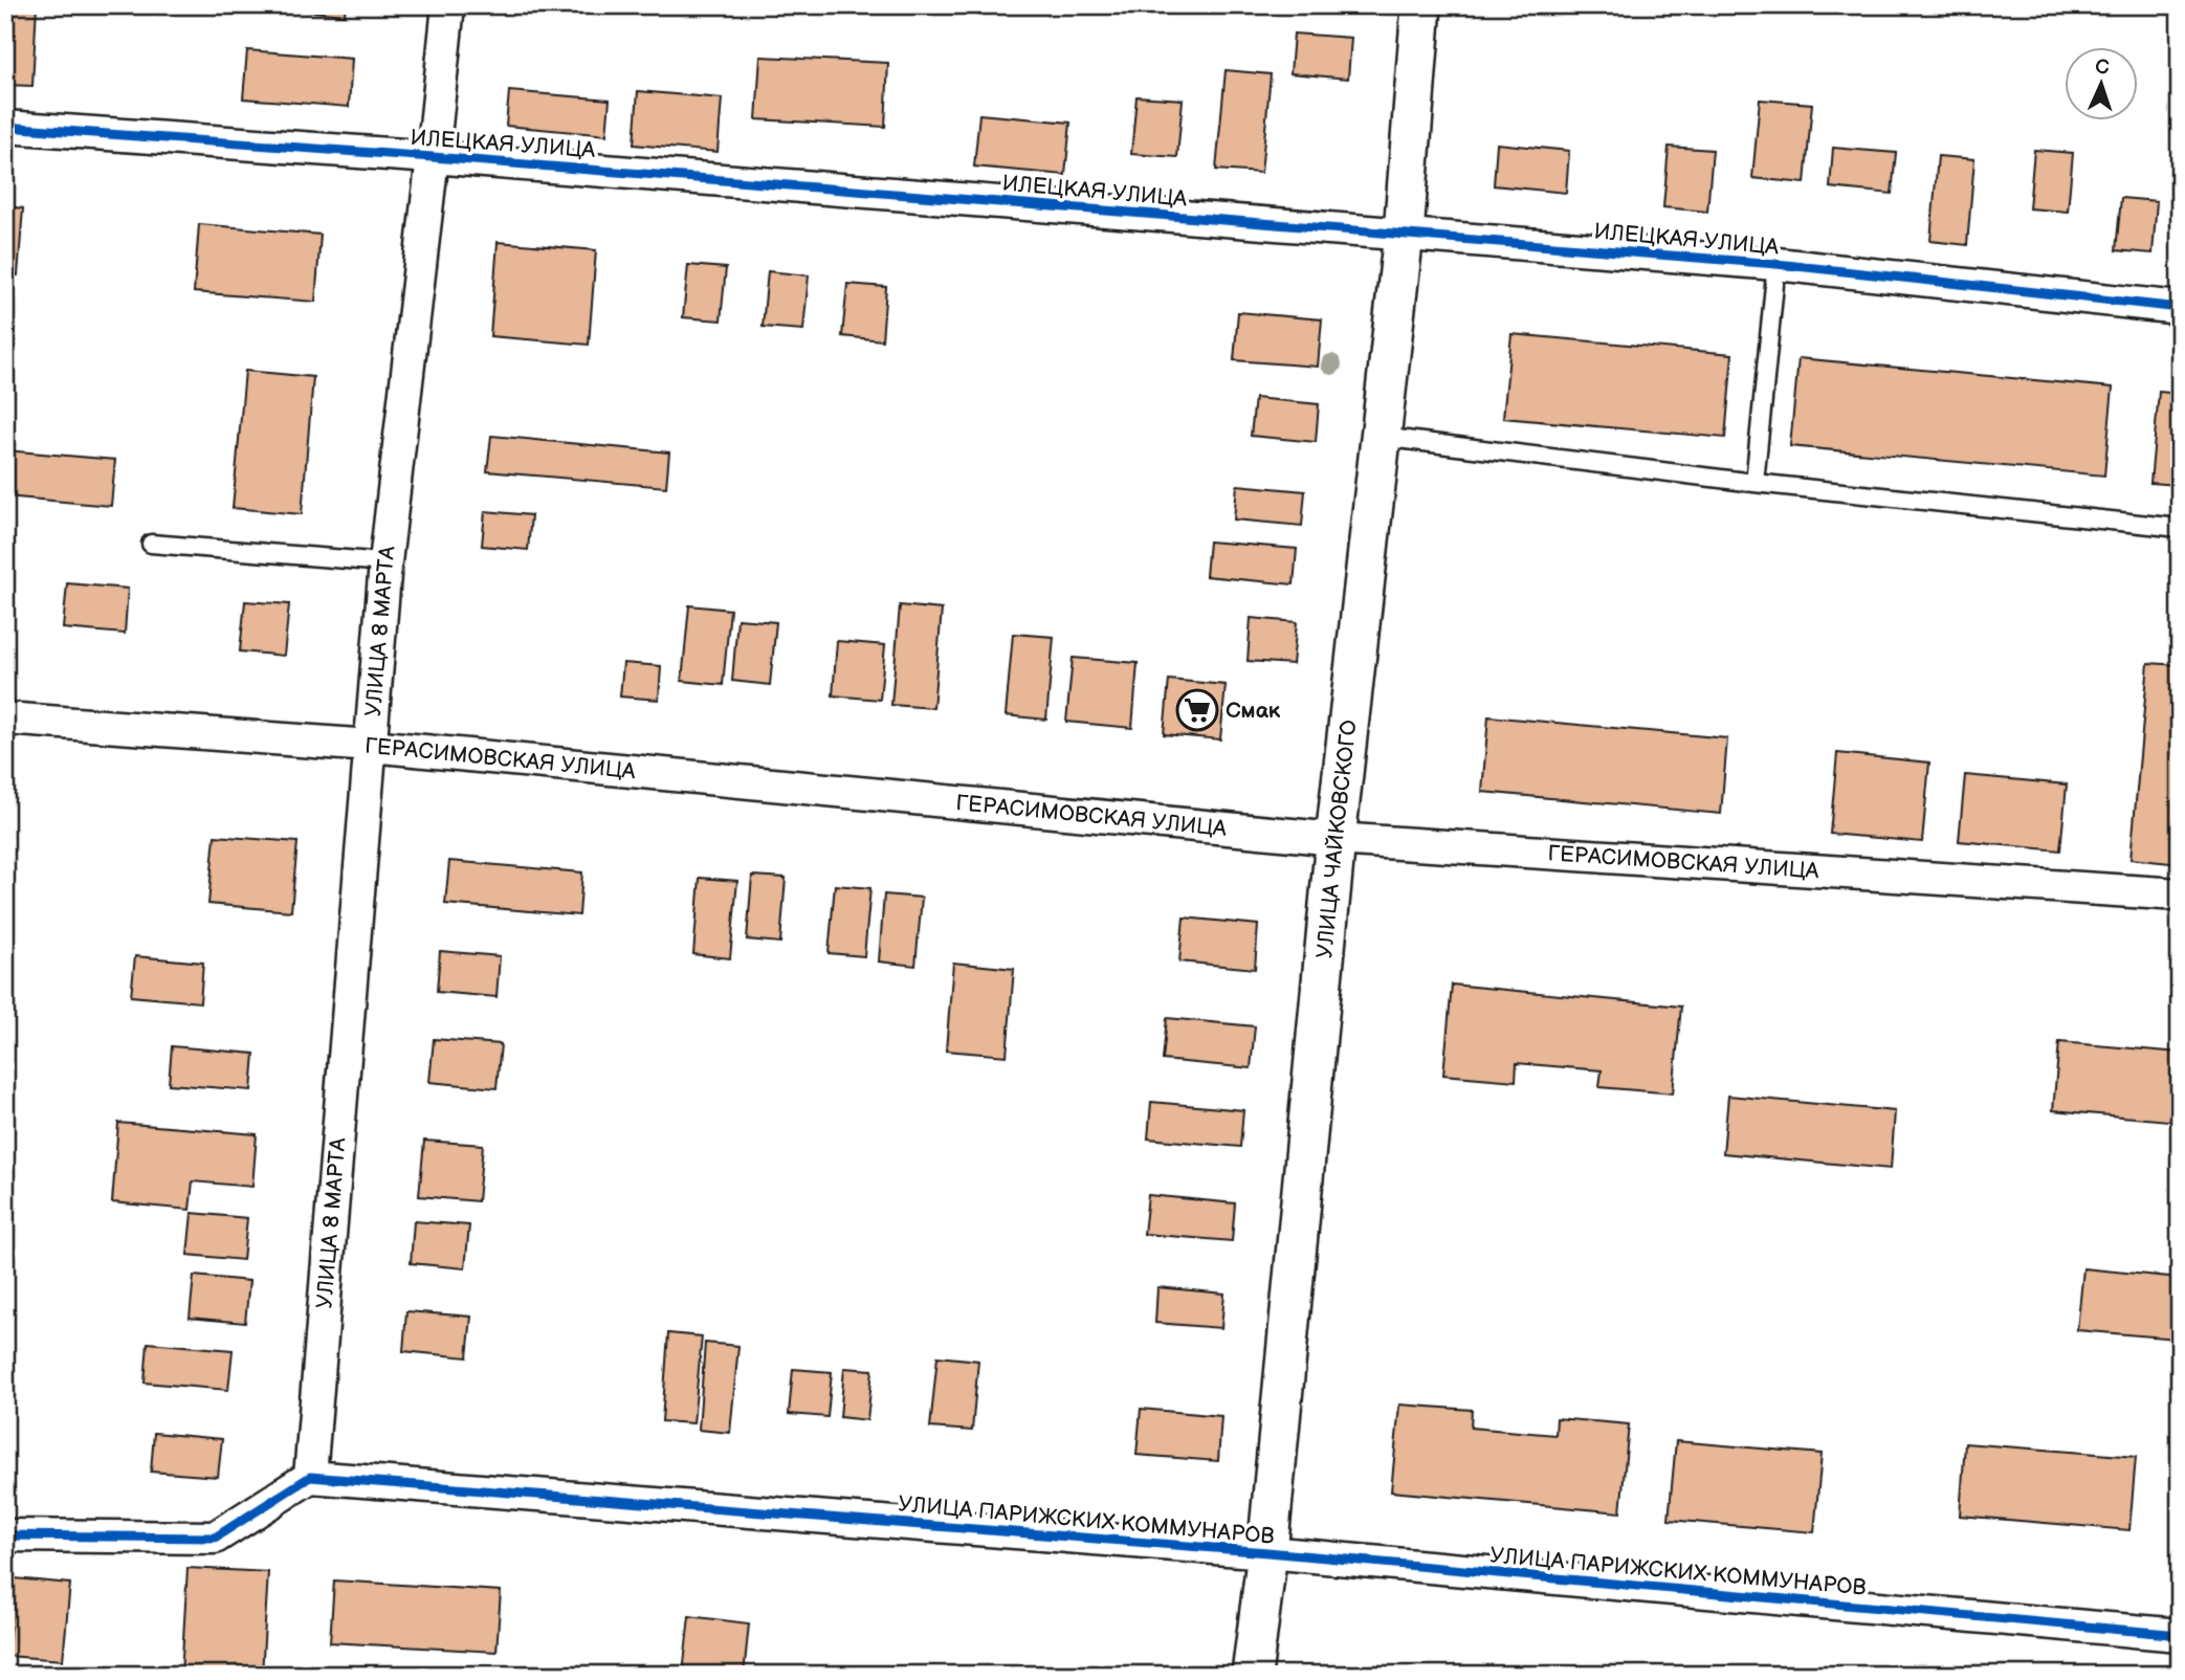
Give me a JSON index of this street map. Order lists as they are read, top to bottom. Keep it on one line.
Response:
{"streets":{"street":["ИЛЕЦКАЯ УЛИЦА","УЛИЦА 8 МАРТА","ГЕРАСИМОВСКАЯ УЛИЦА","УЛИЦА ЧАЙКОВСКОГО","УЛИЦА ПАРИЖСКИХ КОММУНАРОВ"]},"crossings":[["ИЛЕЦКАЯ УЛИЦА","УЛИЦА 8 МАРТА"],["ИЛЕЦКАЯ УЛИЦА","УЛИЦА ЧАЙКОВСКОГО"],["УЛИЦА 8 МАРТА","ГЕРАСИМОВСКАЯ УЛИЦА"],["УЛИЦА 8 МАРТА","УЛИЦА ПАРИЖСКИХ КОММУНАРОВ"],["ГЕРАСИМОВСКАЯ УЛИЦА","УЛИЦА ЧАЙКОВСКОГО"],["УЛИЦА ЧАЙКОВСКОГО","УЛИЦА ПАРИЖСКИХ КОММУНАРОВ"]],"places":{"supermarket":["Смак"]},"north":"top"}
